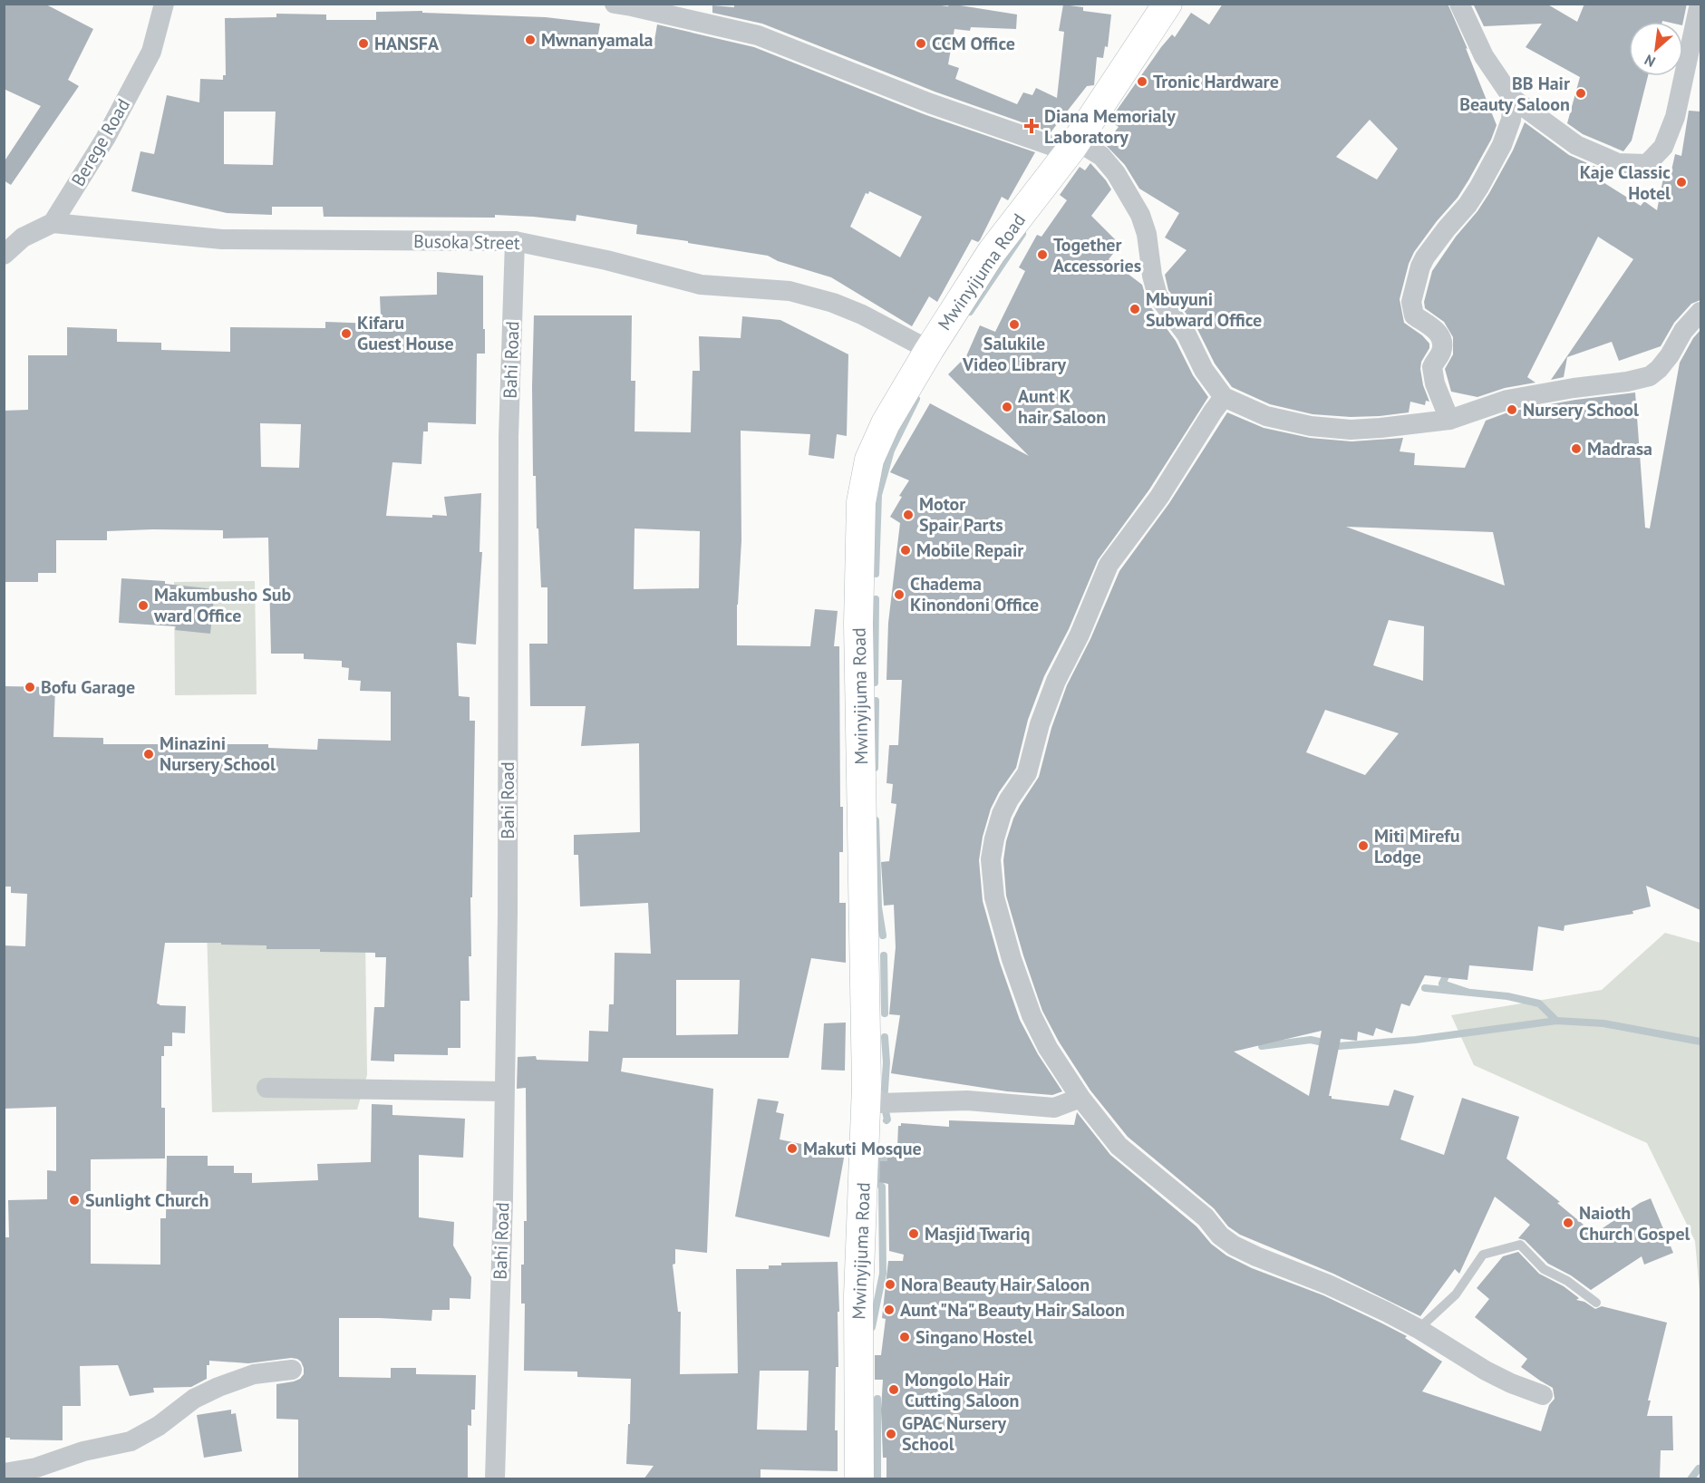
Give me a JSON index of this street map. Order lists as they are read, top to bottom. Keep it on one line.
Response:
{"streets":{"street":["Berege Road","Busoka Street","Mwinyijuma Road","Bahi Road"]},"crossings":[["Berege Road","Busoka Street"],["Busoka Street","Mwinyijuma Road"],["Busoka Street","Bahi Road"]],"places":{"other":["Mwnanyamala","HANSFA","CCM Office","Tronic Hardware","BB Hair Beauty Saloon","Kaje Classic Hotel","Together Accessories","Mbuyuni Subward Office","Salukile Video Library","Kifaru Guest House","Aunt K hair Saloon","Nursery School","Madrasa","Motor Spair Parts","Mobile Repair","Chadema Kinondoni Office","Makumbusho Sub ward Office","Bofu Garage","Minazini Nursery School","Miti Mirefu Lodge","Makuti Mosque","Sunlight Church","Naioth Church Gospel","Masjid Twariq","Nora Beauty Hair Saloon","Aunt \"Na\" Beauty Hair Saloon","Singano Hostel","Mongolo Hair Cutting Saloon","GPAC Nursery School"],"health":["Diana Memorialy Laboratory"]},"north":"bottom left"}
